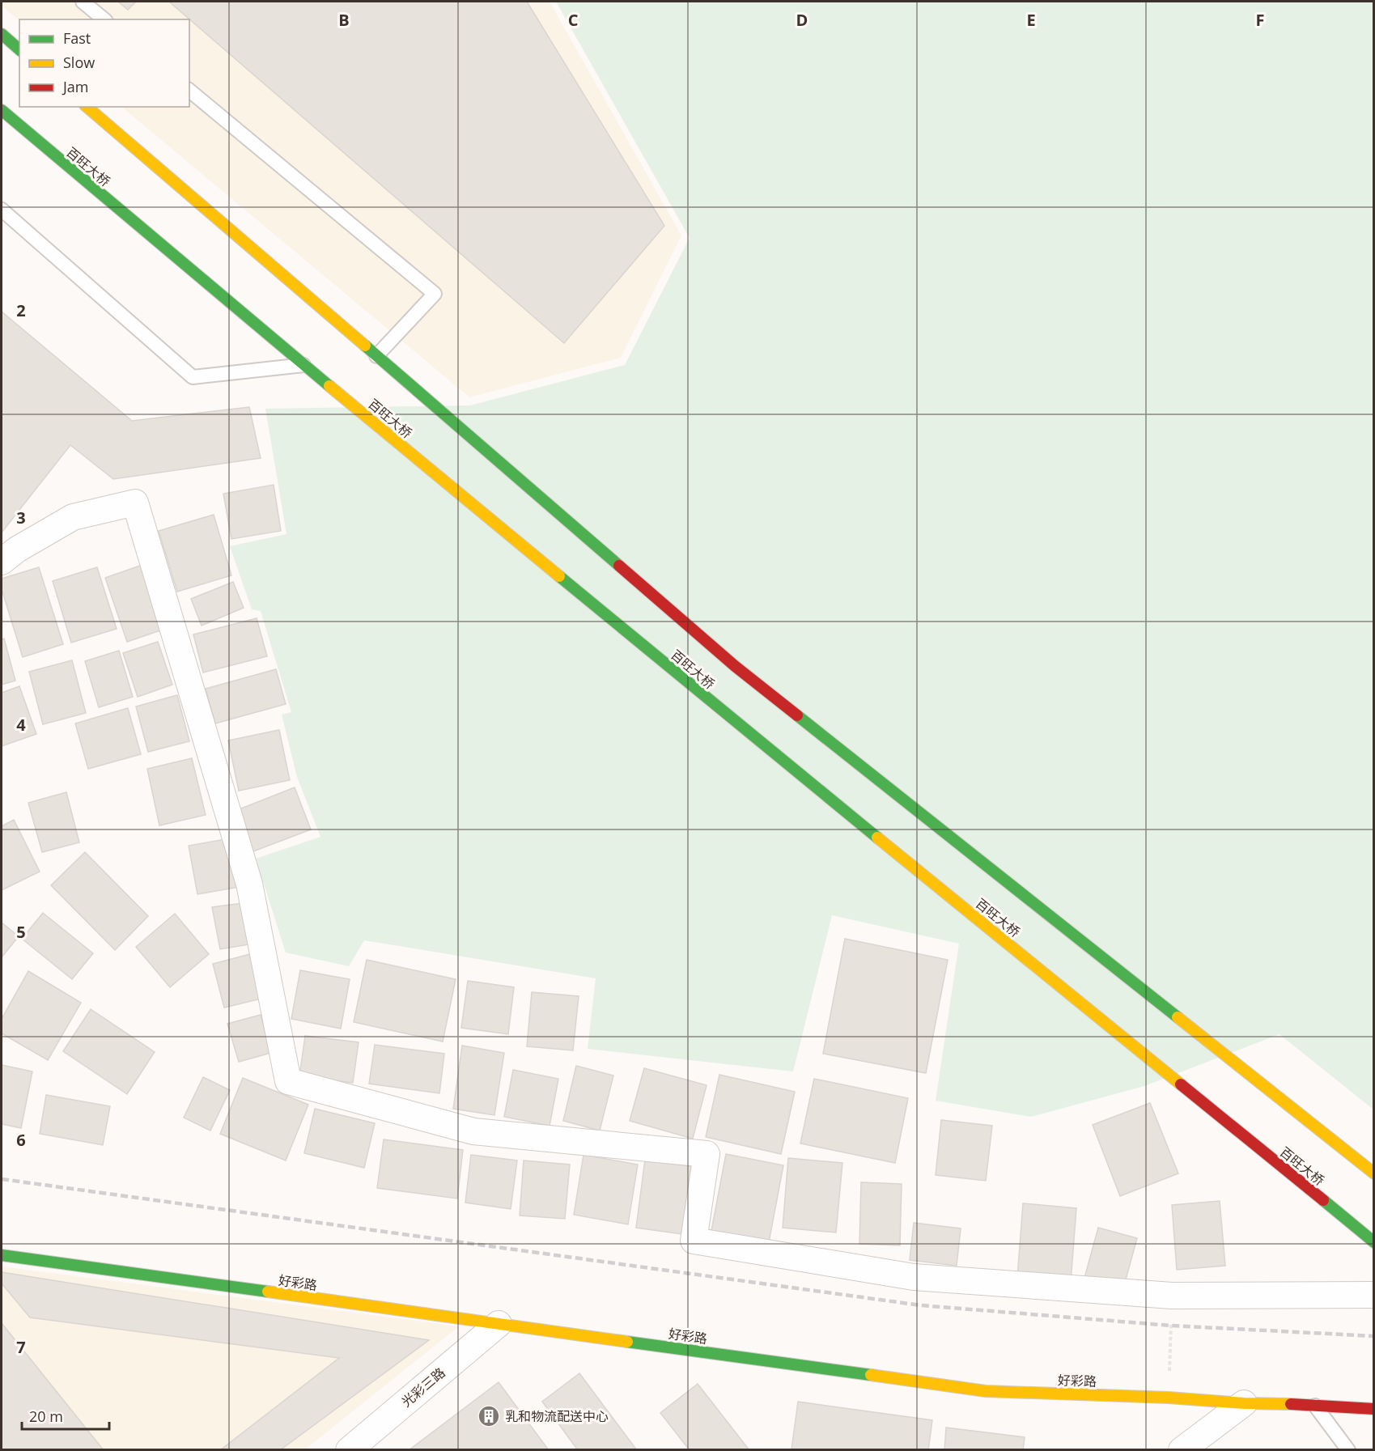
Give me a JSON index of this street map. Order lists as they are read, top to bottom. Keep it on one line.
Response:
{"streets":{"main road":["百旺大桥","好彩路"],"street":["光彩三路"]},"crossings":[["好彩路","光彩三路"]],"places":{"building":["乳和物流配送中心"]},"legend":["Fast","Slow","Jam"],"scale_bar":"20 m","grid":{"columns":["B","C","D","E","F"],"rows":["2","3","4","5","6","7"]}}
